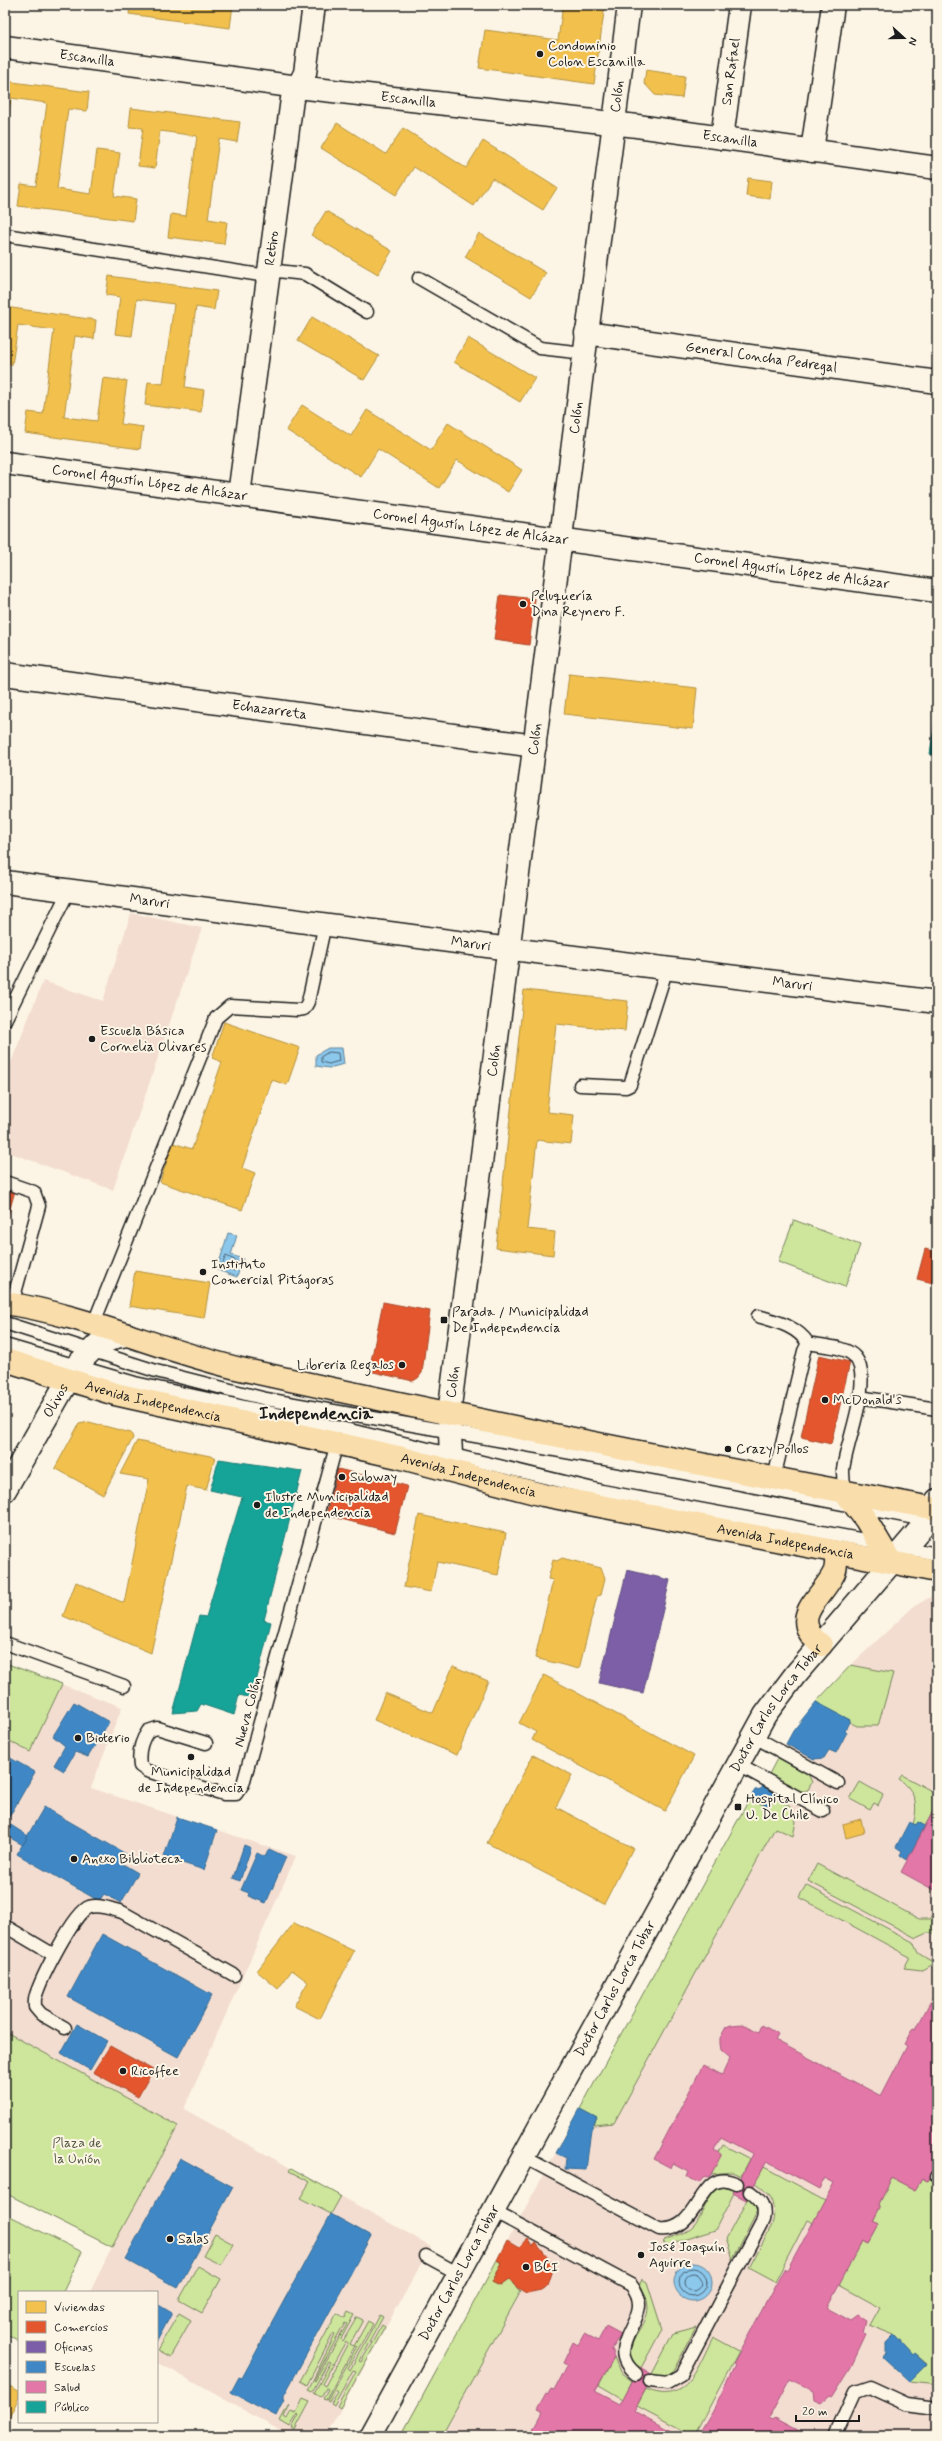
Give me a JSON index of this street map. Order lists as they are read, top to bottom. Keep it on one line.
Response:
{"streets":{"main road":["Avenida Independencia"],"street":["Escanilla","San Rafael","Colón","Retiro","General Concha Pedregal","Coronel Agustín López de Alcázar","Echazarreta","Maruri","Olivos","Doctor Carlos Lorca Tobar"],"lane":["Nueva Colón"]},"crossings":[["Escanilla","San Rafael"],["Escanilla","Colón"],["Escanilla","Retiro"],["Colón","General Concha Pedregal"],["Colón","Coronel Agustín López de Alcázar"],["Colón","Echazarreta"],["Colón","Maruri"],["Colón","Avenida Independencia"],["Retiro","Coronel Agustín López de Alcázar"],["Olivos","Avenida Independencia"],["Avenida Independencia","Doctor Carlos Lorca Tobar"],["Avenida Independencia","Nueva Colón"]],"districts":["Independencia"],"parks":["Plaza de la Unión"],"places":{"other":["Condominio Colon Escanilla","Peluquería Dina Reynero F.","Escuela Básica Cornelia Olivares","Instituto Comercial Pitágoras","Libreria Regalos","McDonald's","Crazy Pollos","Subway","Ilustre Municipalidad de Independencia","Bioterio","Municipalidad de Independencia","Anexo Biblioteca","Ricoffee","Salas","José Joaquín Aguirre","BCI"],"transit":["Parada / Municipalidad De Independencia","Hospital Clínico U. De Chile"]},"legend":["Viviendas","Comercios","Oficinas","Escuelas","Salud","Público"],"scale_bar":"20 m","north":"right"}
